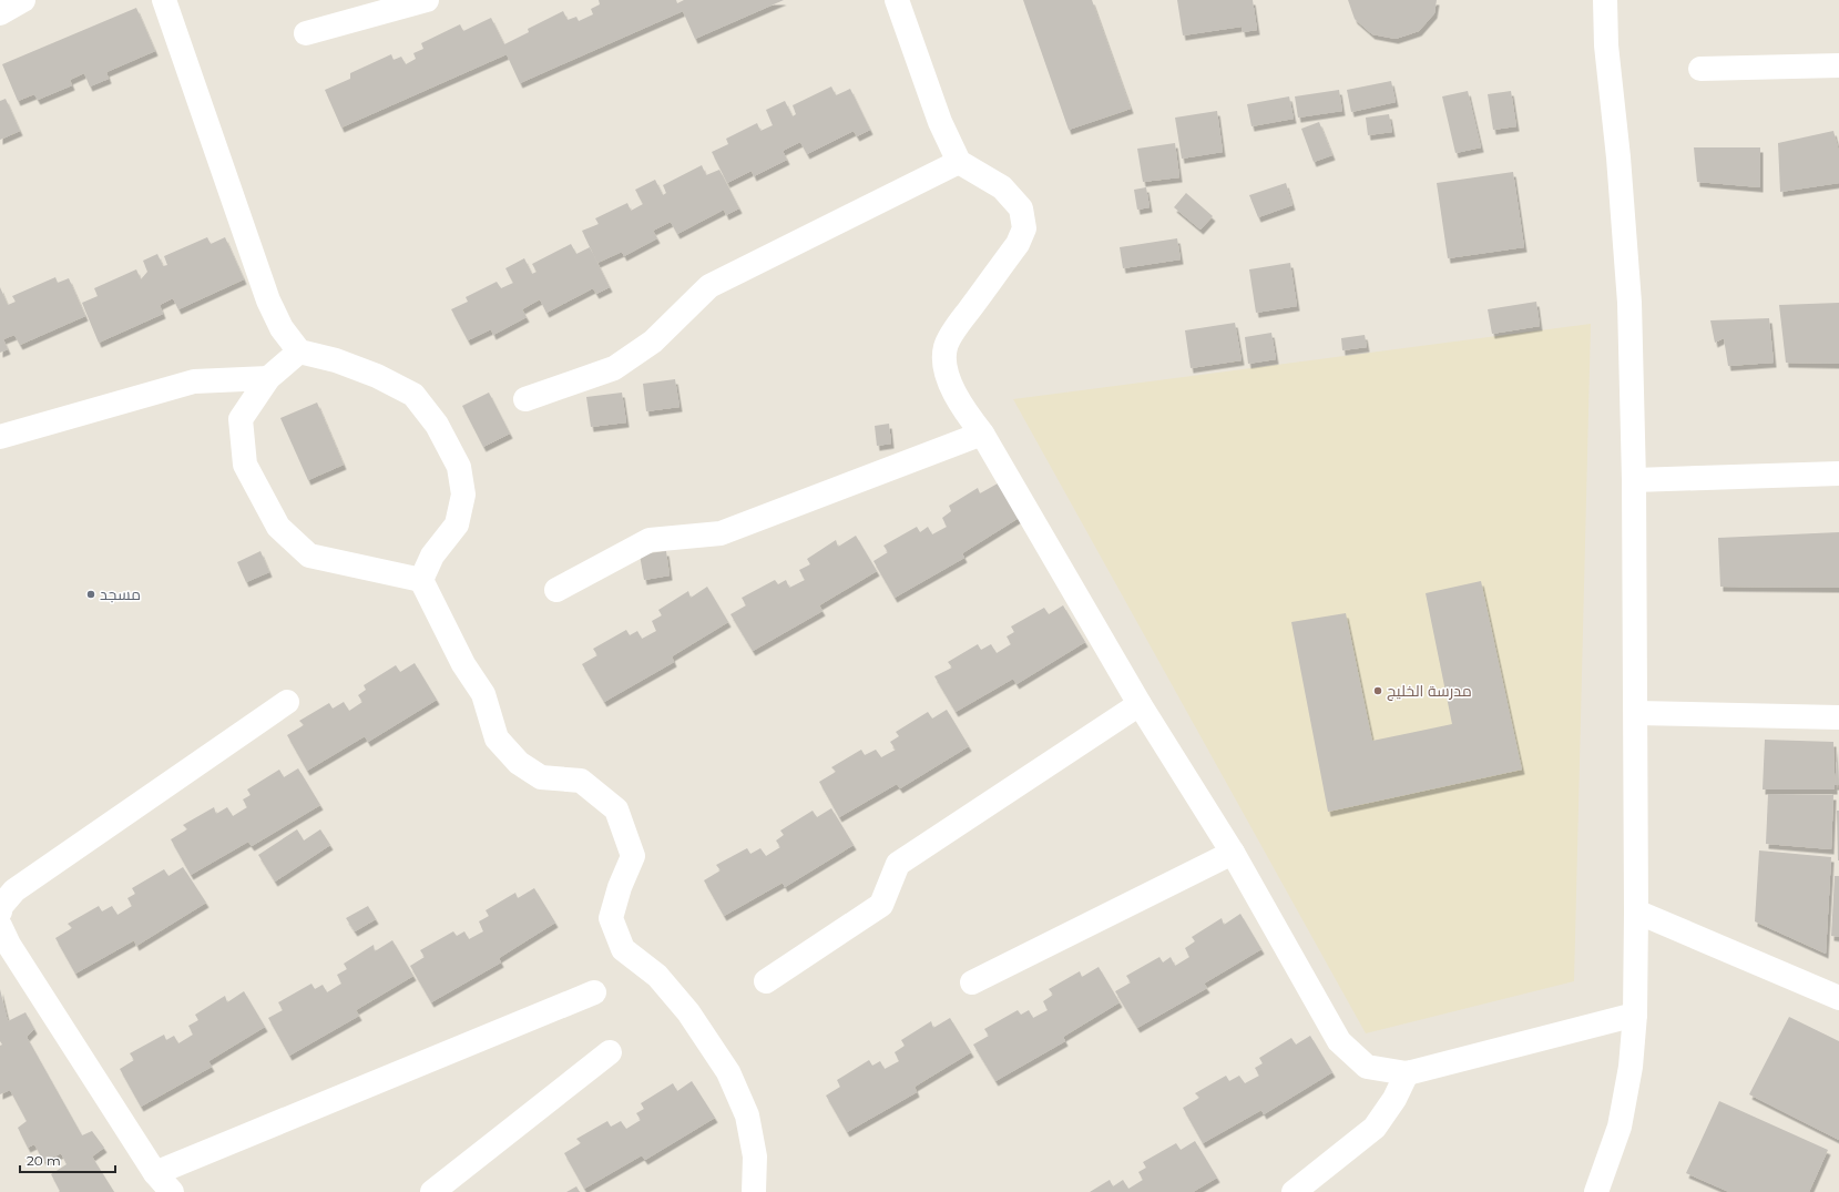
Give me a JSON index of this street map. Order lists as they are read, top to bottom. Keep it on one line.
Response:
{"places":["مسجد","مدرسة الخليج"],"scale_bar":"20 m"}
